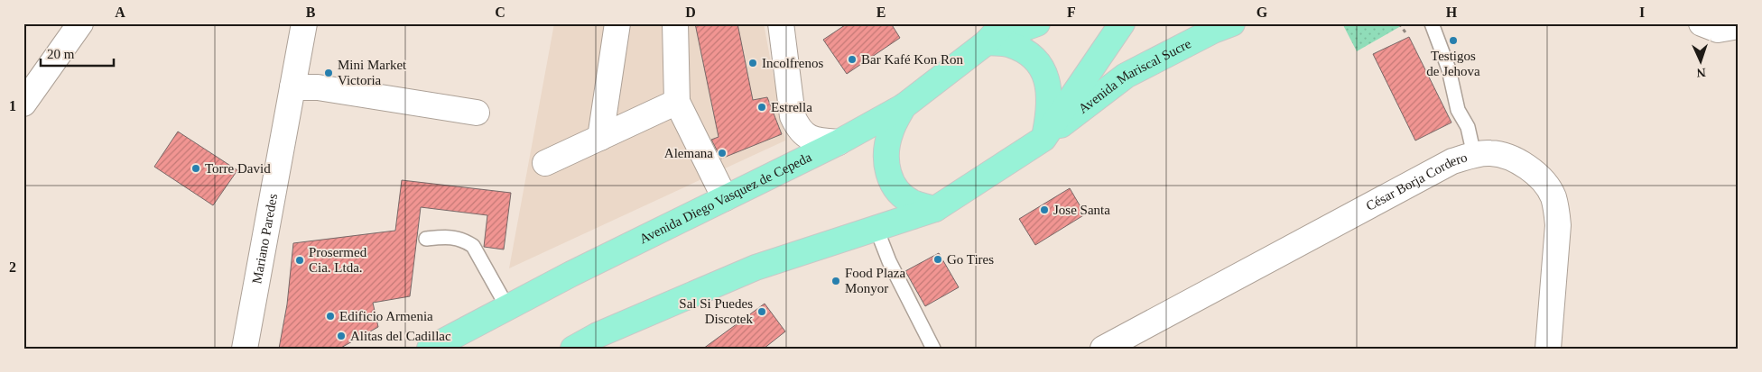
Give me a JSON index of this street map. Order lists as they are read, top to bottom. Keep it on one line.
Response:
{"streets":{"main road":["Avenida Mariscal Sucre","Avenida Diego Vasquez de Cepeda"],"street":["César Borja Cordero","Mariano Paredes"]},"crossings":[["Avenida Mariscal Sucre","Avenida Diego Vasquez de Cepeda"]],"places":["Testigos de Jehova","Bar Kafé Kon Ron","Incolfrenos","Mini Market Victoria","Estrella","Alemana","Torre David","Jose Santa","Go Tires","Prosermed Cia. Ltda.","Food Plaza Monyor","Sal Si Puedes Discotek","Edificio Armenia","Alitas del Cadillac"],"scale_bar":"20 m","north":"bottom","grid":{"columns":["A","B","C","D","E","F","G","H","I"],"rows":["1","2"]}}
